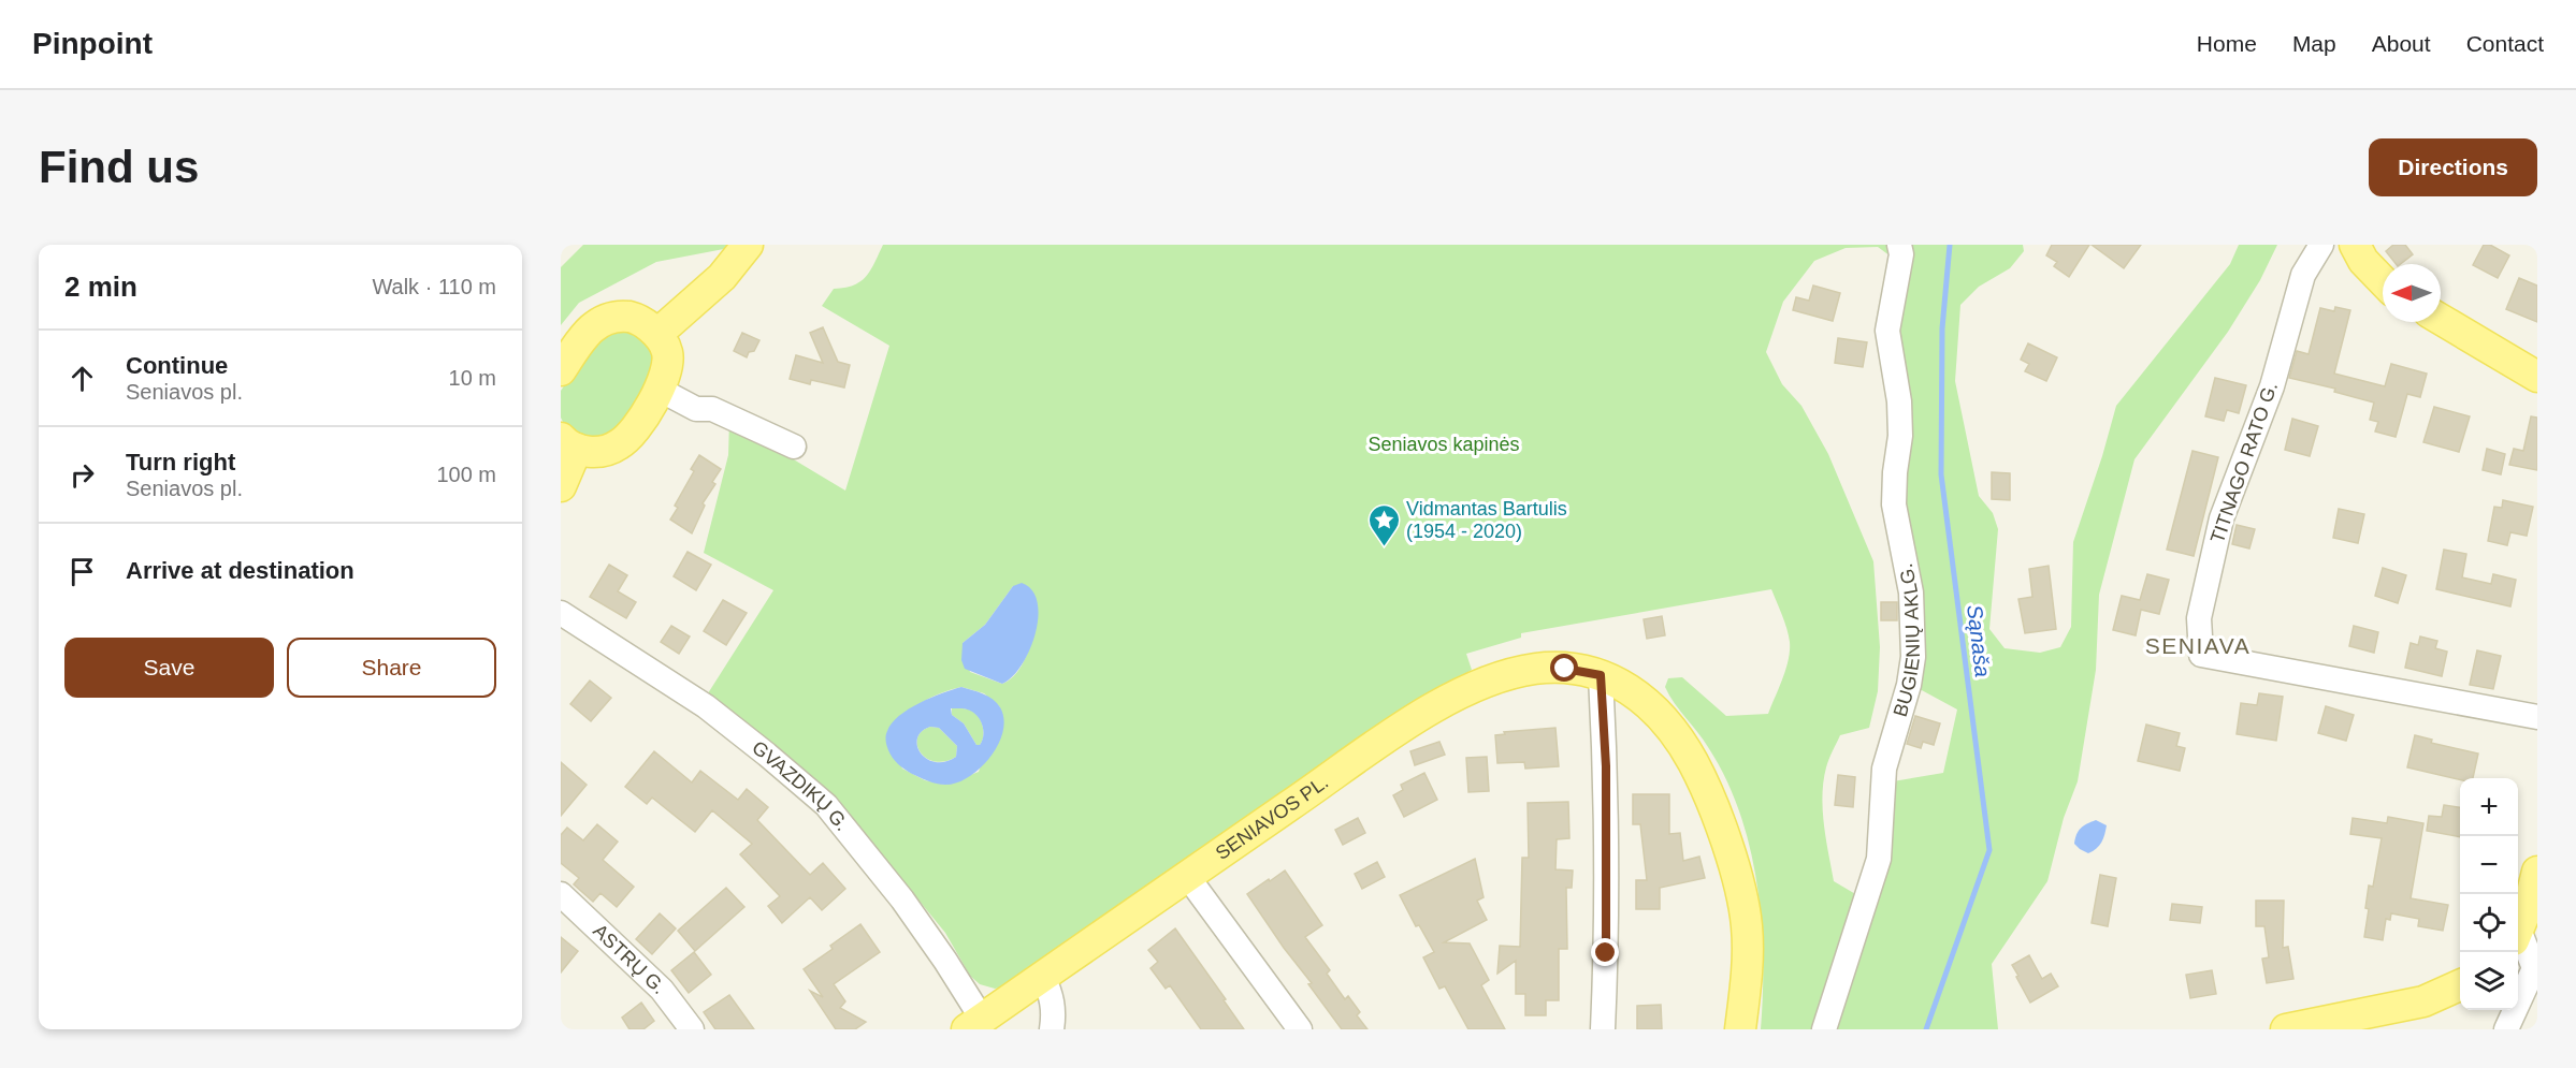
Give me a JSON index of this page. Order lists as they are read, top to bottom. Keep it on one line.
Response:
{"streets":{"main road":["SENIAVOS PL."],"street":["TITNAGO RATO G.","BUGIENIŲ AKLG.","GVAZDIKŲ G.","ASTRŲ G."]},"crossings":[["GVAZDIKŲ G.","SENIAVOS PL."]],"districts":["SENIAVA"],"water":["Sąnaša"],"parks":["Seniavos kapinės"],"places":{"place":["Vidmantas Bartulis (1954 - 2020)"]},"north":"left","page":{"header":"Pinpoint","nav":["Home","Map","About","Contact"],"buttons":["Directions",["Save","Share"]],"title":"Find us","heading":["2 min","Walk · 110 m"],"list":[["Continue","Seniavos pl.","10 m"],["Turn right","Seniavos pl.","100 m"],"Arrive at destination"],"map_buttons":["+","−"]}}
